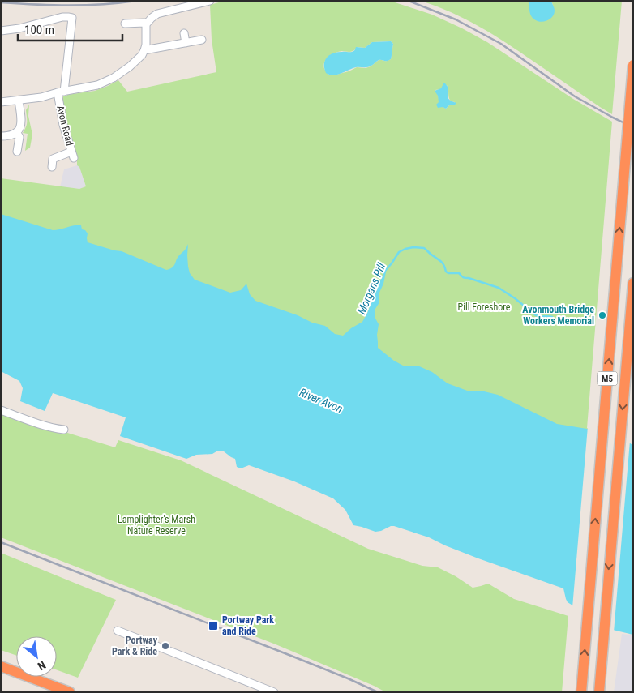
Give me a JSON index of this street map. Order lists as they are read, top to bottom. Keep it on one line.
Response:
{"streets":{"highway":["M5"],"street":["Avon Road"]},"water":["Morgans Pill","River Avon"],"parks":["Pill Foreshore","Lamplighter's Marsh Nature Reserve"],"places":{"other":["Avonmouth Bridge Workers Memorial","Portway Park & Ride"],"transit":["Portway Park and Ride"]},"scale_bar":"100 m","north":"bottom right"}
